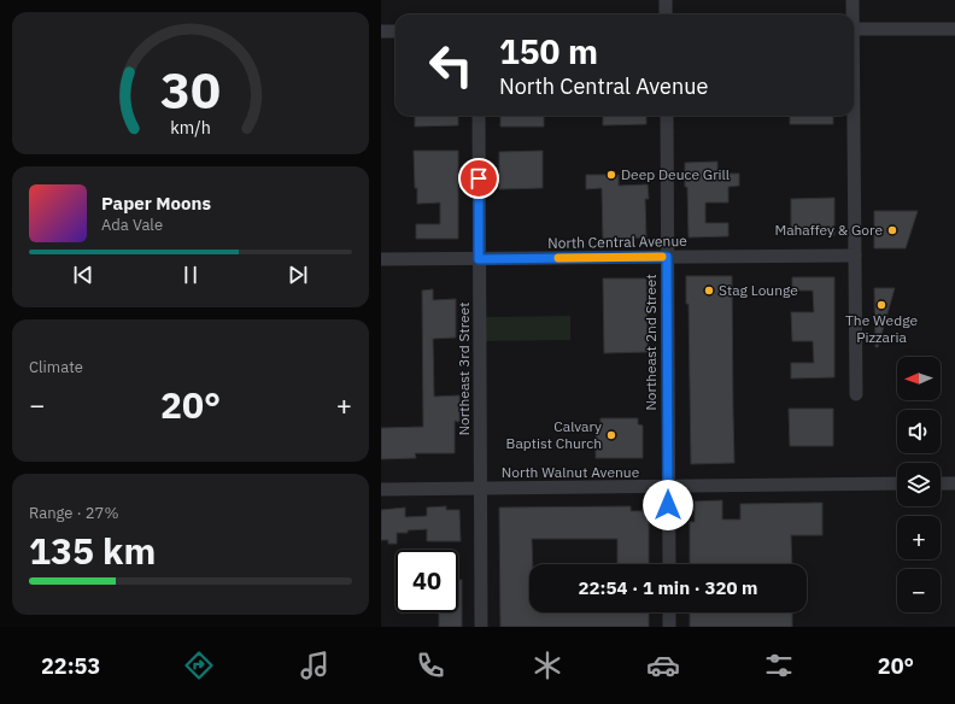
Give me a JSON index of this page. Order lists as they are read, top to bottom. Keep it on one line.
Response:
{"streets":{"street":["North Central Avenue","Northeast 2nd Street","Northeast 3rd Street","North Walnut Avenue"]},"crossings":[["North Central Avenue","Northeast 2nd Street"],["North Central Avenue","Northeast 3rd Street"],["Northeast 2nd Street","North Walnut Avenue"],["Northeast 3rd Street","North Walnut Avenue"]],"places":["Deep Deuce Grill","Mahaffey & Gore","Stag Lounge","The Wedge Pizzaria","Calvary Baptist Church"],"north":"left","page":{"turn":["150 m","North Central Avenue"],"song":["Paper Moons","Ada Vale"],"tile":["Climate",["Range · 27%","135 km"]],"map_buttons":["+","−"],"heat":["−","20°","+"],"limit":"40","trip":"22:54 · 1 min · 320 m","tabs":["22:53","20°"],"gauge":["30","km/h"]}}
